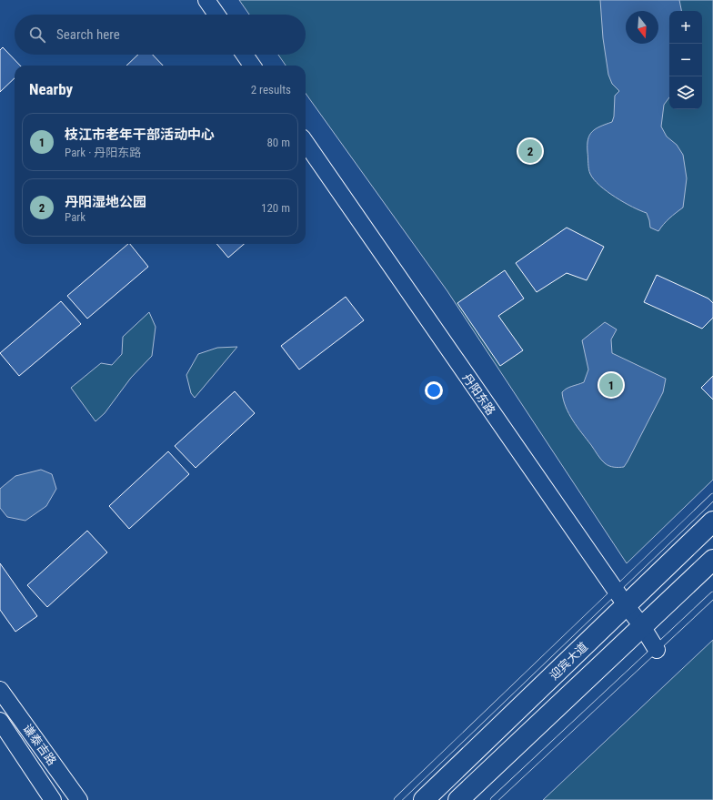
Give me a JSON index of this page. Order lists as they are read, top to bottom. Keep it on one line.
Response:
{"streets":{"main road":["迎宾大道"],"street":["丹阳东路","谦泰吉路"]},"crossings":[["丹阳东路","迎宾大道"]],"north":"bottom","page":{"map_buttons":["+","−"],"search":"Search here","heading":["Nearby","2 results"],"list":[{"mark":"1","name":"枝江市老年干部活动中心","note":"Park · 丹阳东路","value":"80 m"},{"mark":"2","name":"丹阳湿地公园","note":"Park","value":"120 m"}],"pins":["2","1"]}}
